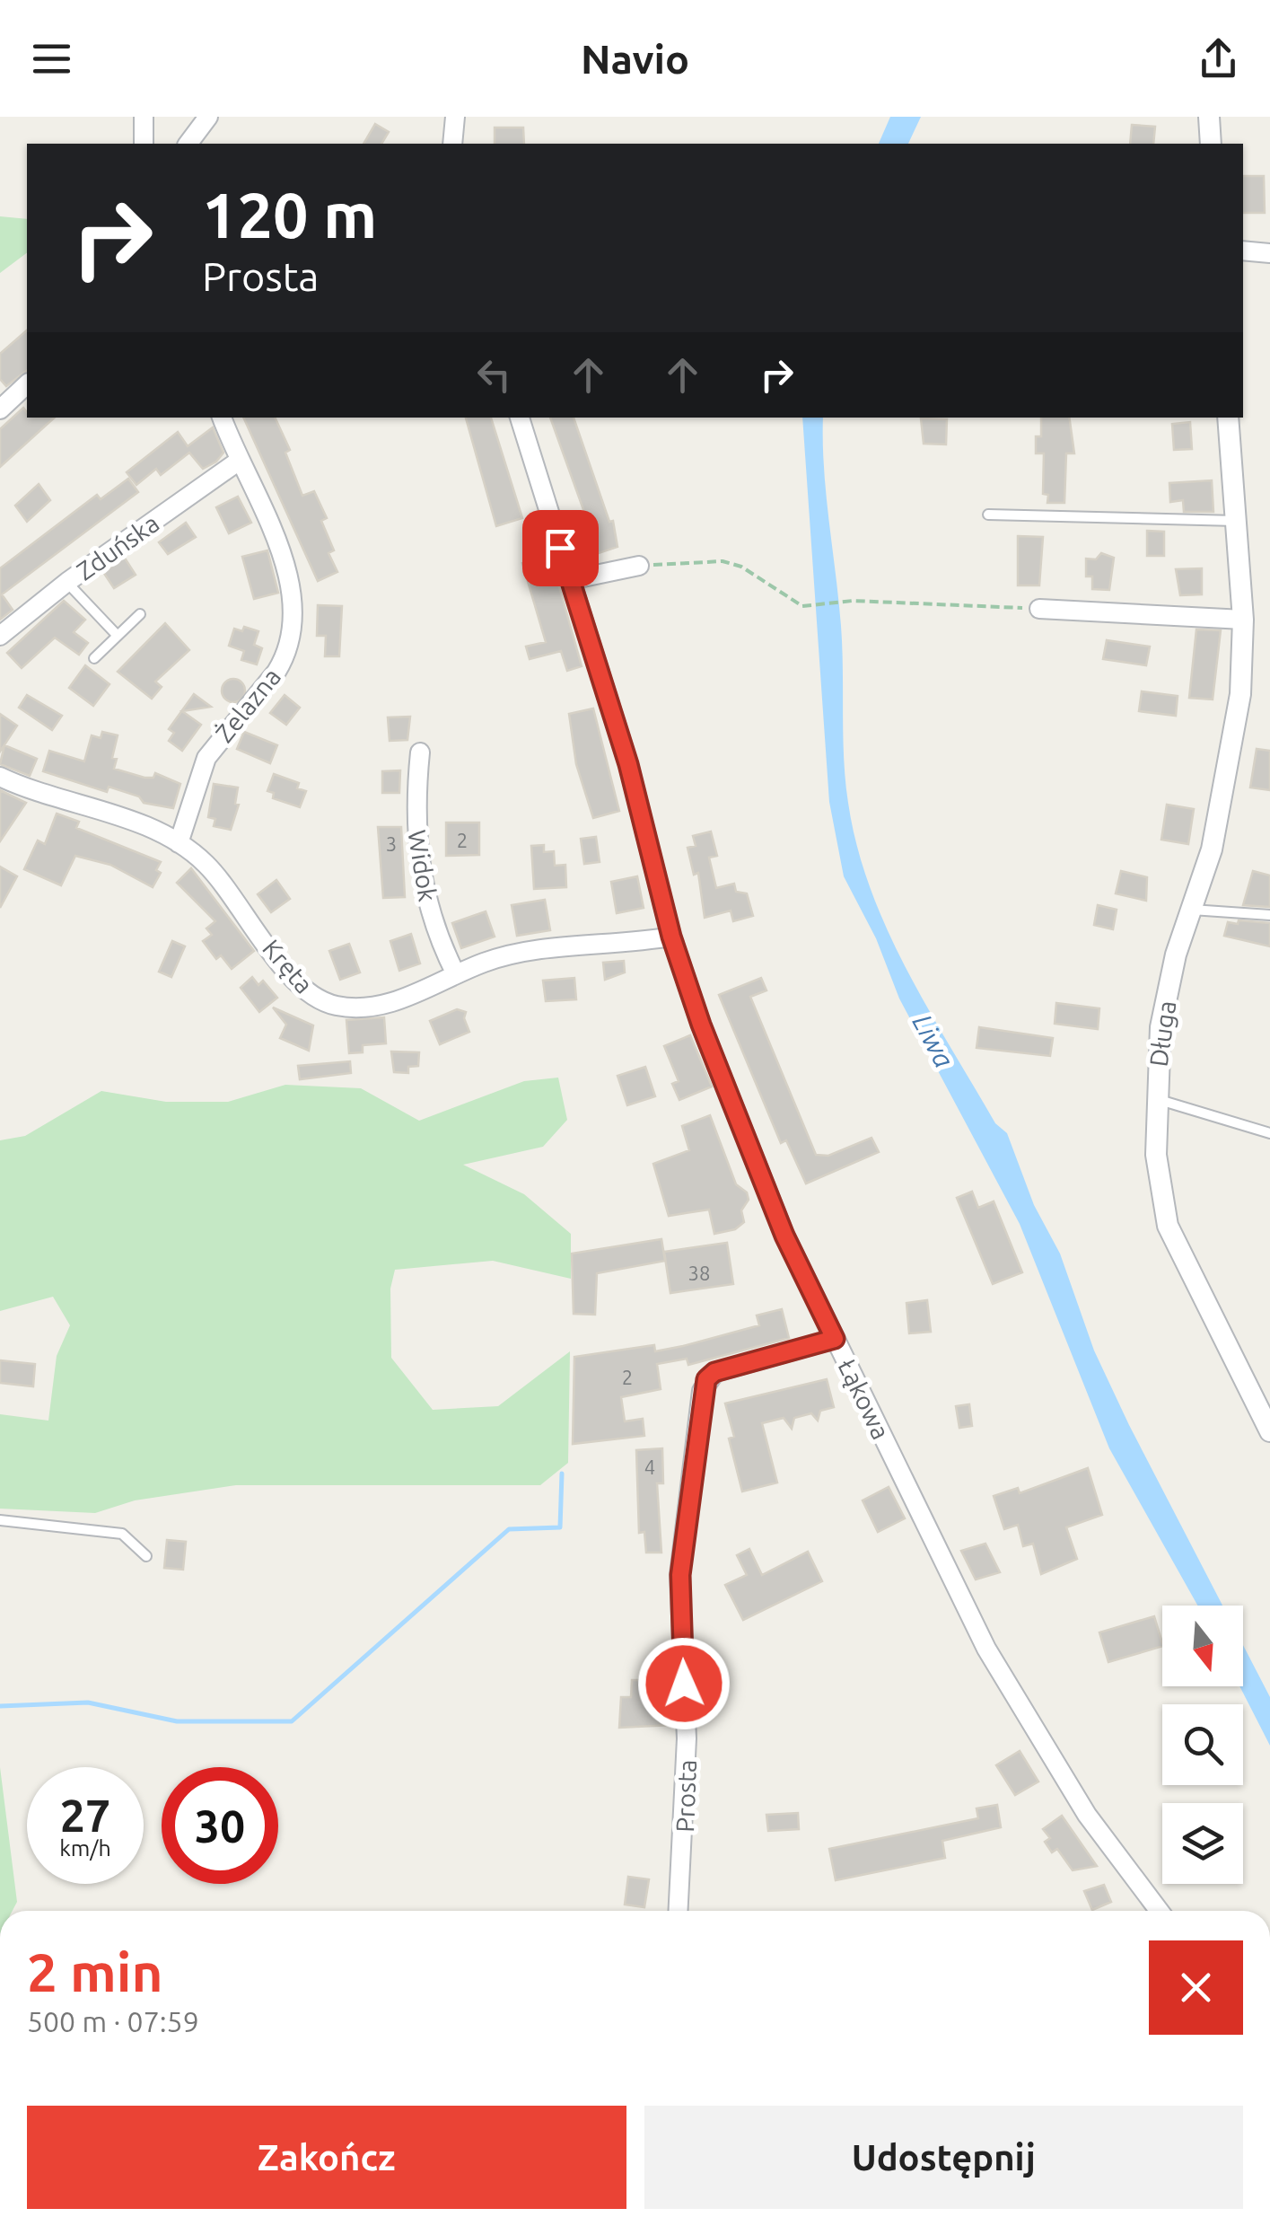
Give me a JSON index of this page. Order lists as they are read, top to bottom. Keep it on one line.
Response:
{"streets":{"street":["Zduńska","Żelazna","Widok","Kręta","Długa","Łąkowa","Prosta"]},"crossings":[["Zduńska","Żelazna"],["Żelazna","Kręta"],["Widok","Kręta"],["Kręta","Łąkowa"],["Łąkowa","Prosta"]],"water":["Liwa"],"house_numbers":["2","3","38","2","4"],"north":"bottom","page":{"header":"Navio","turn":["120 m","Prosta"],"speed":"27 km/h","limit":"30","heading":["2 min","500 m · 07:59"],"buttons":["Zakończ","Udostępnij"]}}
